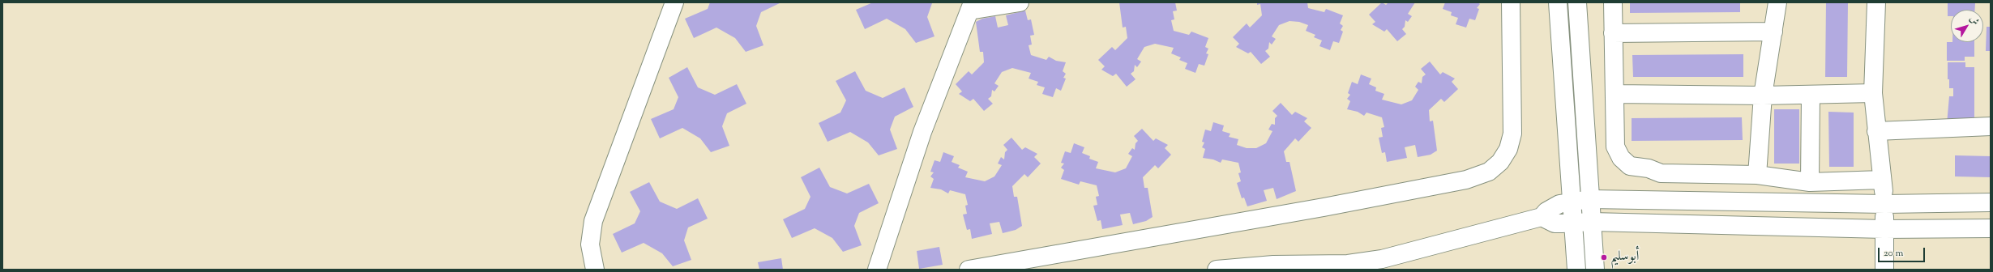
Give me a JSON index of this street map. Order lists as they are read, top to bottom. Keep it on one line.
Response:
{"places":["أبوسليم"],"scale_bar":"20 m","north":"top right"}
